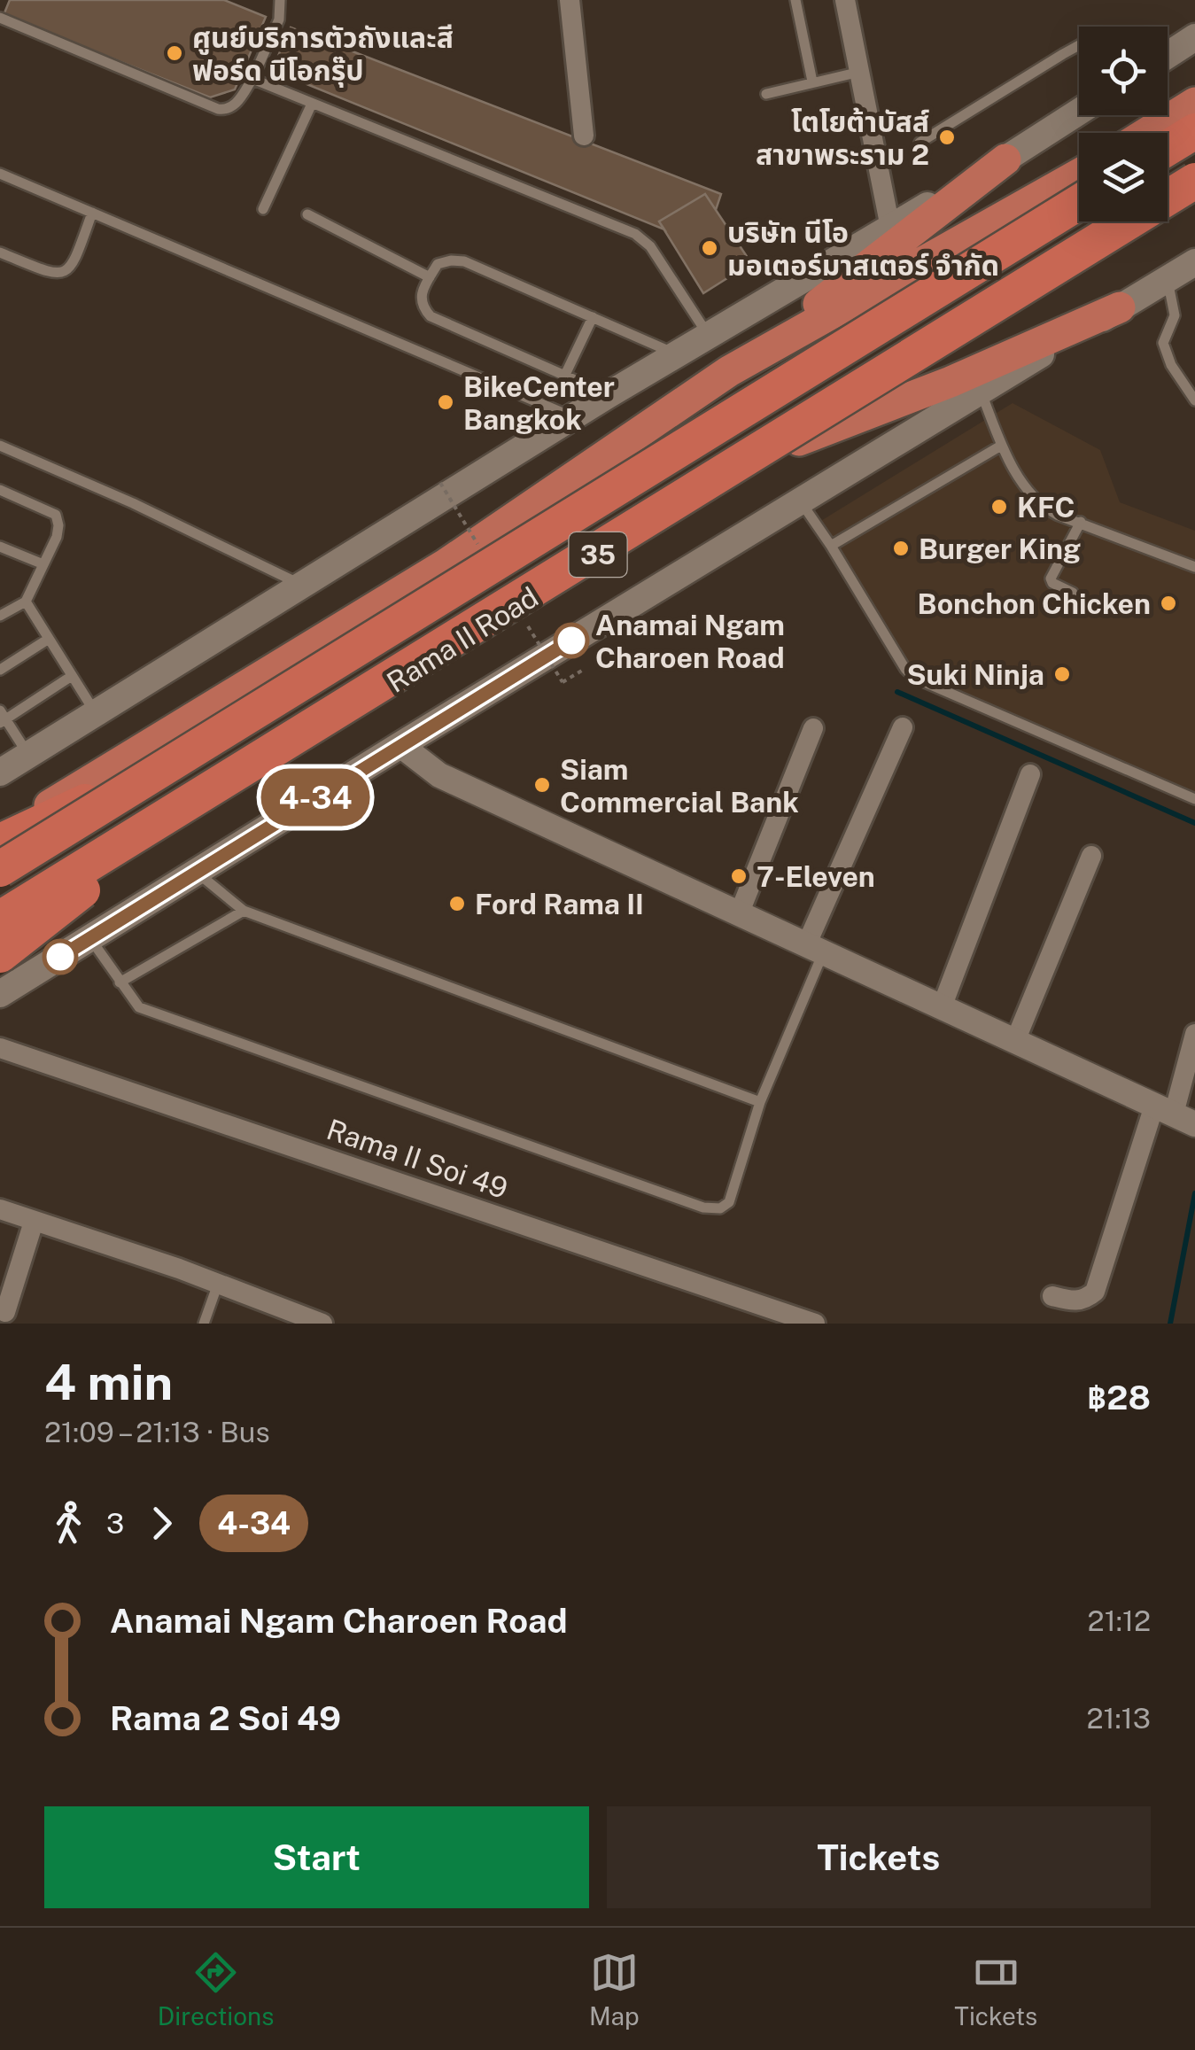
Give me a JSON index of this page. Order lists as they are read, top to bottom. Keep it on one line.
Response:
{"streets":{"highway":["35","Rama II Road"],"street":["Rama II Soi 49"]},"places":["ศูนย์บริการตัวถังและสี ฟอร์ด นีโอกรุ๊ป","โตโยต้าบัสส์ สาขาพระราม 2","บริษัท นีโอ มอเตอร์มาสเตอร์ จำกัด","BikeCenter Bangkok","KFC","Burger King","Bonchon Chicken","Anamai Ngam Charoen Road","Suki Ninja","Siam Commercial Bank","7-Eleven","Ford Rama II"],"lines":["bus line 4-34"],"page":{"on_map":"4-34","heading":["4 min","21:09 – 21:13 · Bus","฿28"],"legs":["3","4-34"],"list":[{"name":"Anamai Ngam Charoen Road","value":"21:12"},{"name":"Rama 2 Soi 49","value":"21:13"}],"buttons":["Start","Tickets"],"tabs":["Directions","Map","Tickets"]}}
